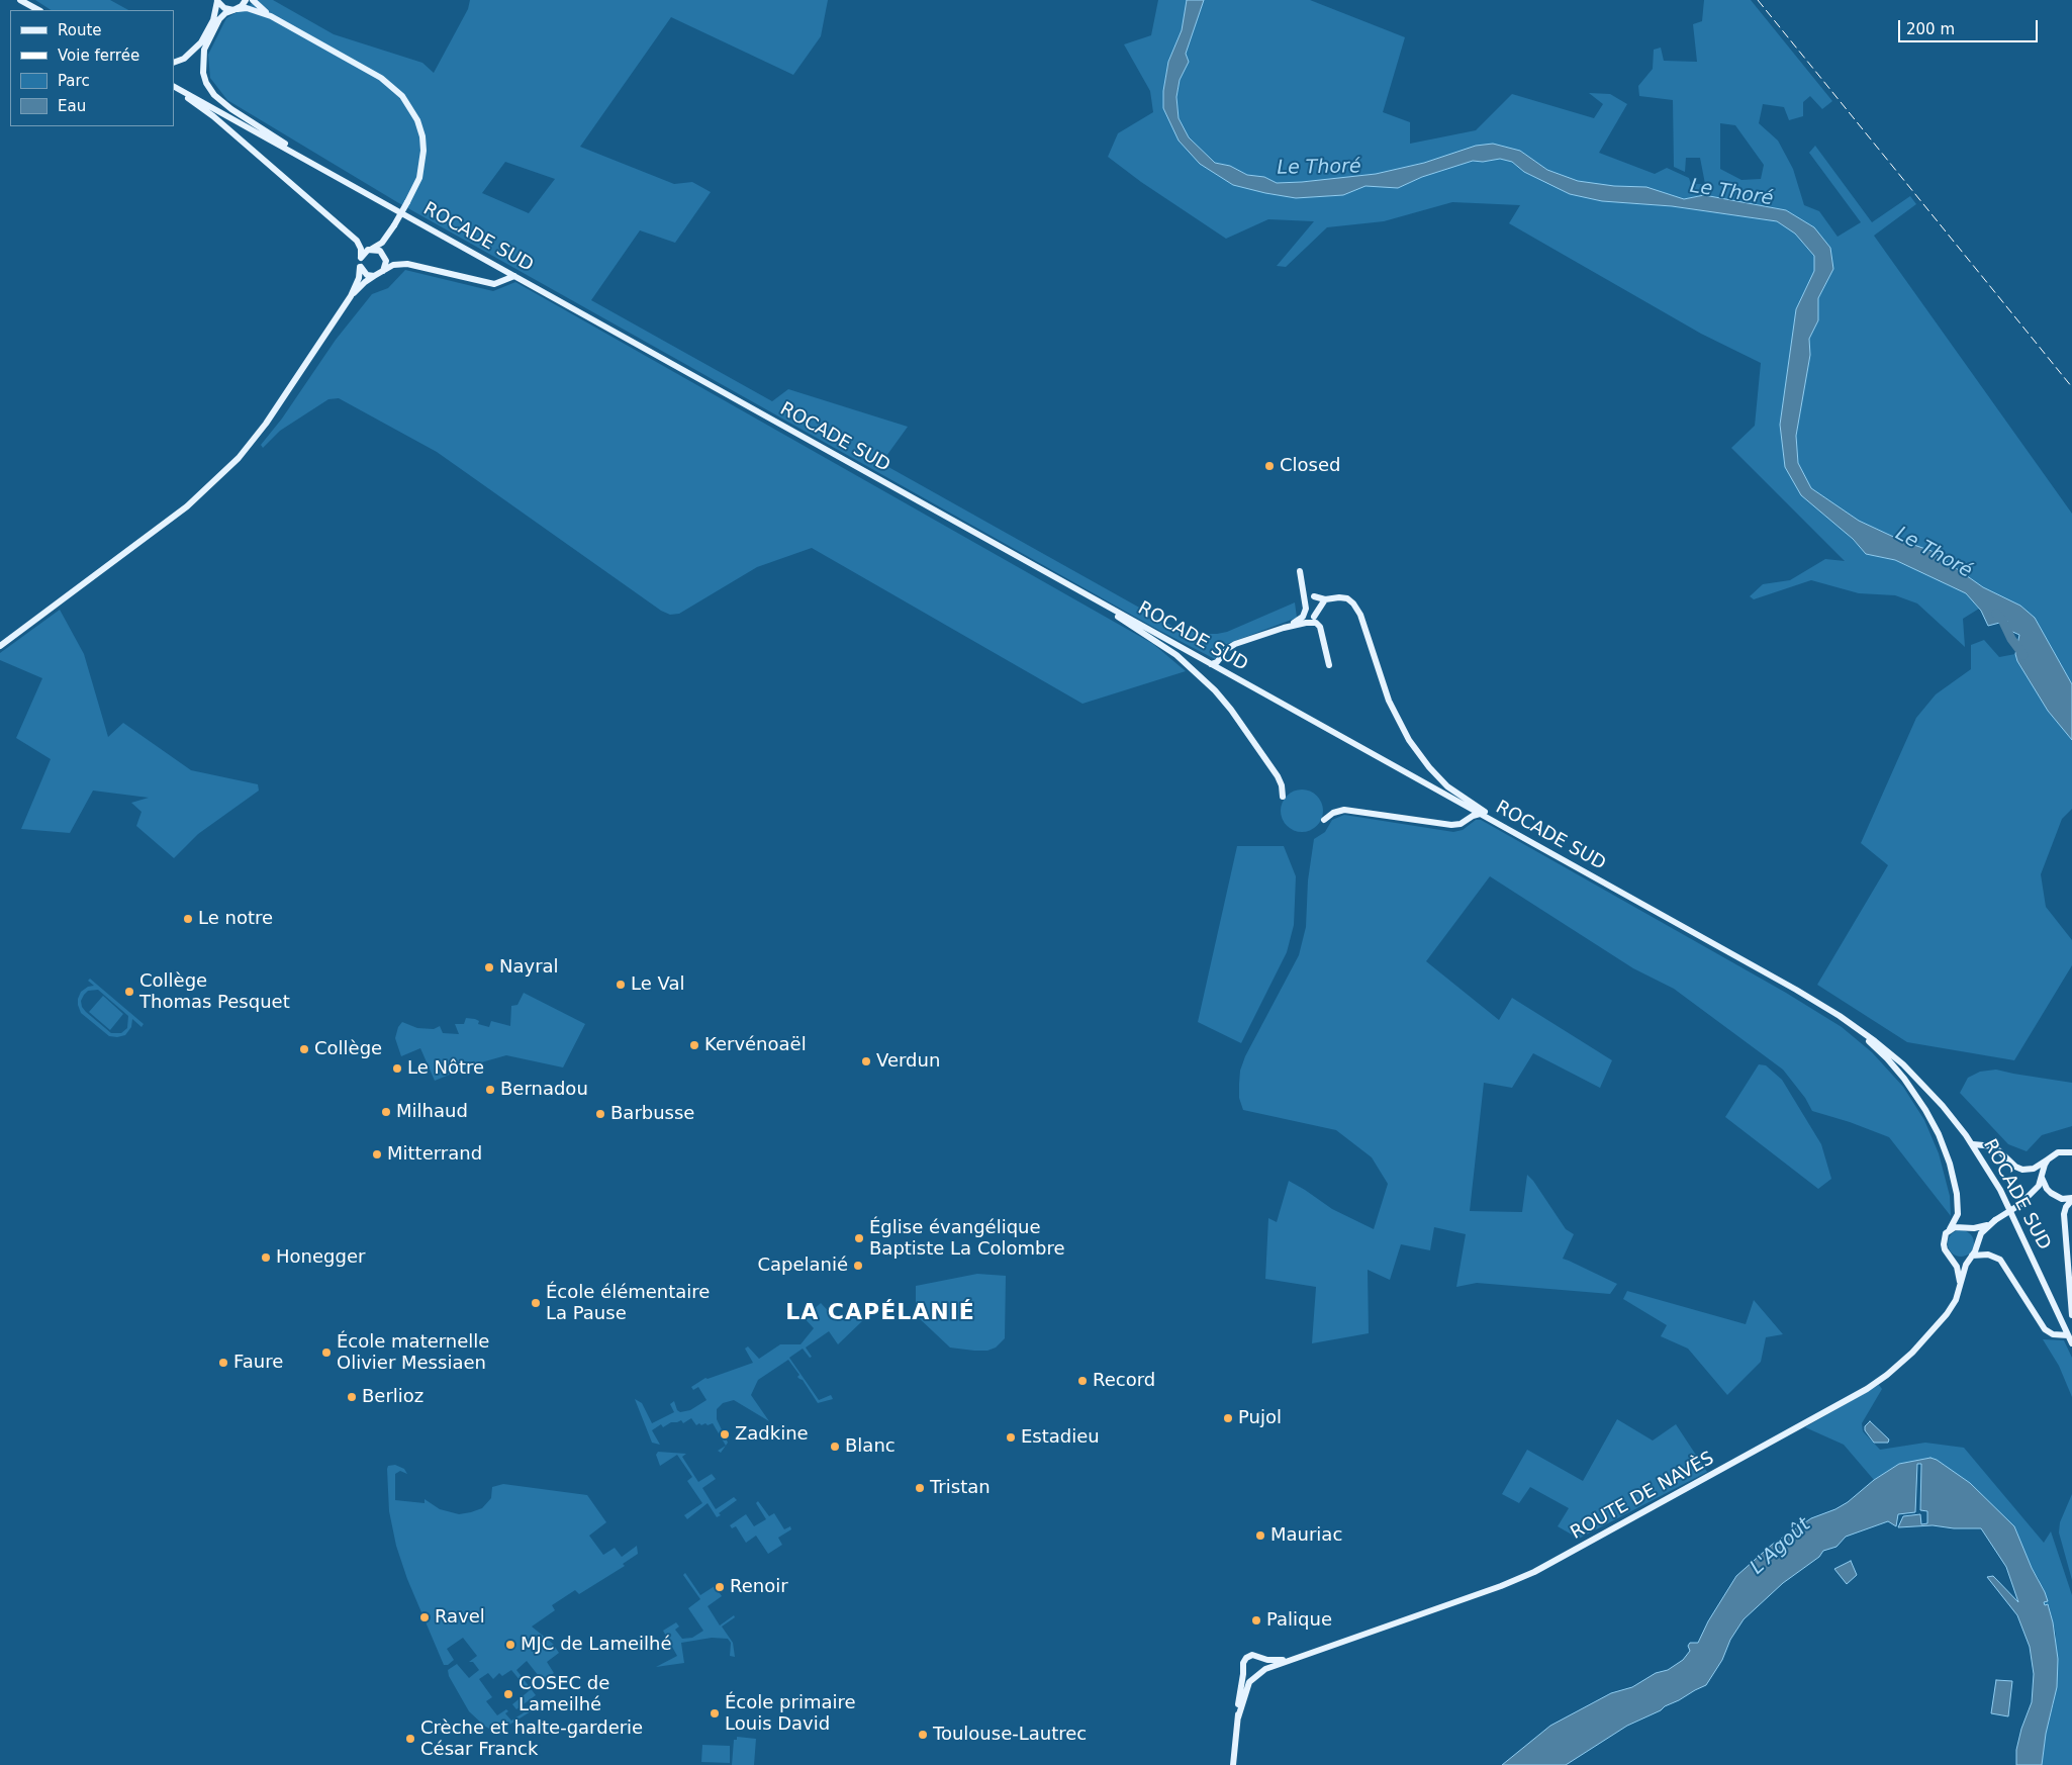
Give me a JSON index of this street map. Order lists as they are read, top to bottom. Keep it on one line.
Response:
{"streets":{"main road":["ROCADE SUD","ROUTE DE NAVÈS"]},"districts":["LA CAPÉLANIÉ"],"water":["Le Thoré","L'Agoût"],"places":["Closed","Le notre","Nayral","Le Val","Collège Thomas Pesquet","Kervénoaël","Collège","Verdun","Le Nôtre","Bernadou","Milhaud","Barbusse","Mitterrand","Église évangélique Baptiste La Colombre","Honegger","Capelanié","École élémentaire La Pause","École maternelle Olivier Messiaen","Faure","Record","Berlioz","Pujol","Zadkine","Estadieu","Blanc","Tristan","Mauriac","Renoir","Ravel","Palique","MJC de Lameilhé","COSEC de Lameilhé","École primaire Louis David","Toulouse-Lautrec","Crèche et halte-garderie César Franck"],"legend":["Route","Voie ferrée","Parc","Eau"],"scale_bar":"200 m"}
